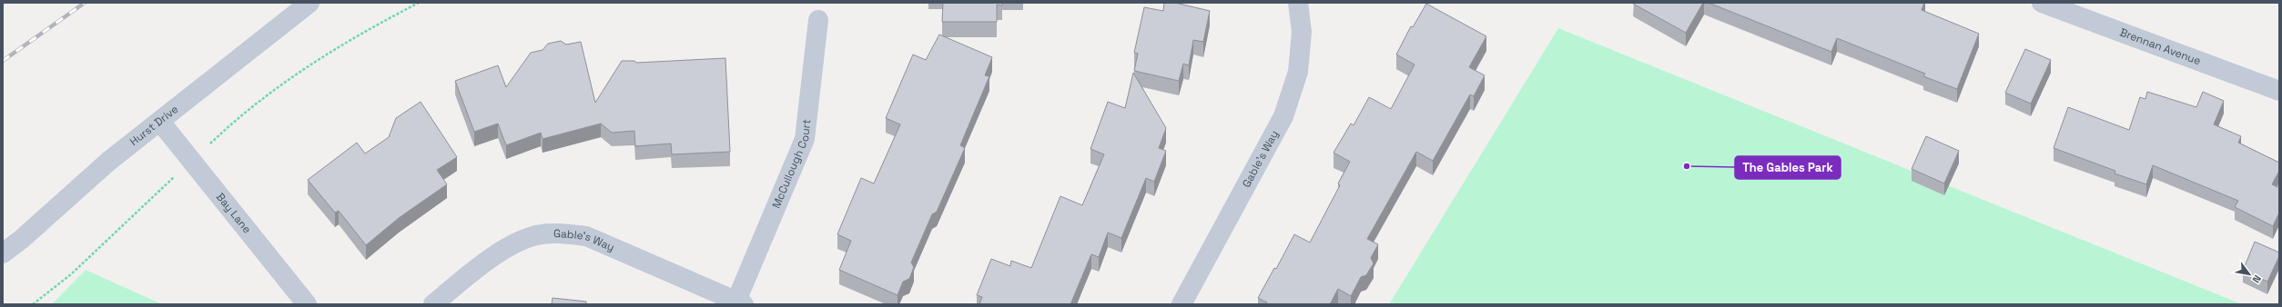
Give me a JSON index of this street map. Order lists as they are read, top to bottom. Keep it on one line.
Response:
{"streets":{"street":["Brennan Avenue","Hurst Drive","Gable's Way","McCullough Court","Bay Lane"]},"crossings":[["Hurst Drive","Bay Lane"],["Gable's Way","McCullough Court"]],"places":["The Gables Park"],"north":"bottom right"}
